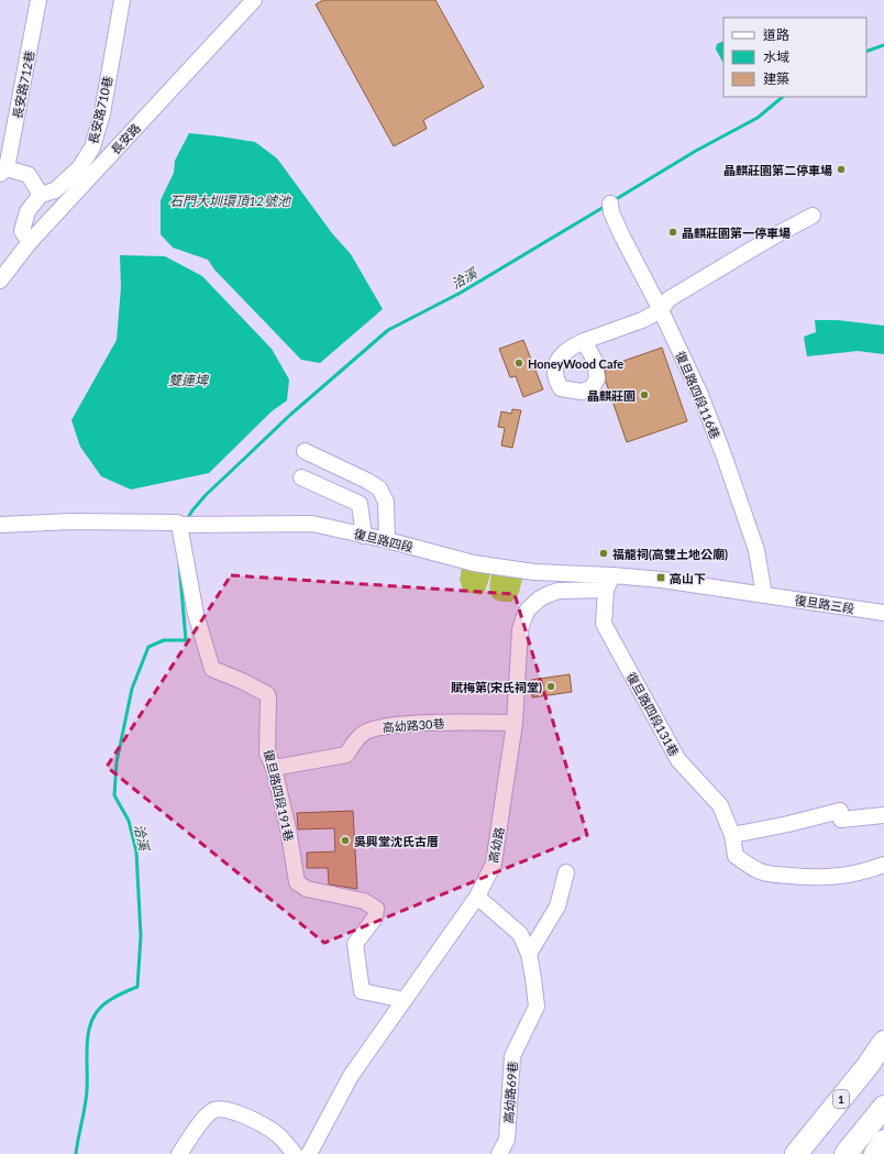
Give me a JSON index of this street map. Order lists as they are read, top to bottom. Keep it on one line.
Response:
{"streets":{"highway":["1"],"street":["長安路712巷","長安路710巷","長安路","復旦路四段116巷","復旦路四段","復旦路三段","復旦路四段131巷","高幼路30巷","復旦路四段191巷","高幼路","高幼路69巷"]},"crossings":[["長安路710巷","長安路"],["復旦路四段116巷","復旦路四段"],["復旦路四段116巷","復旦路三段"],["復旦路四段","復旦路三段"],["復旦路四段","復旦路四段191巷"],["復旦路四段131巷","高幼路"],["高幼路30巷","復旦路四段191巷"],["高幼路30巷","高幼路"],["復旦路四段191巷","高幼路"],["高幼路","高幼路69巷"]],"water":["石門大圳環頂12號池","洽溪","雙連埤"],"places":{"other":["晶麒莊園第二停車場","晶麒莊園第一停車場","HoneyWood Cafe","晶麒莊園","福龍祠(高雙土地公廟)","賦梅第(宋氏祠堂)","吳興堂沈氏古厝"],"transit":["高山下"]},"legend":["道路","水域","建築"]}
